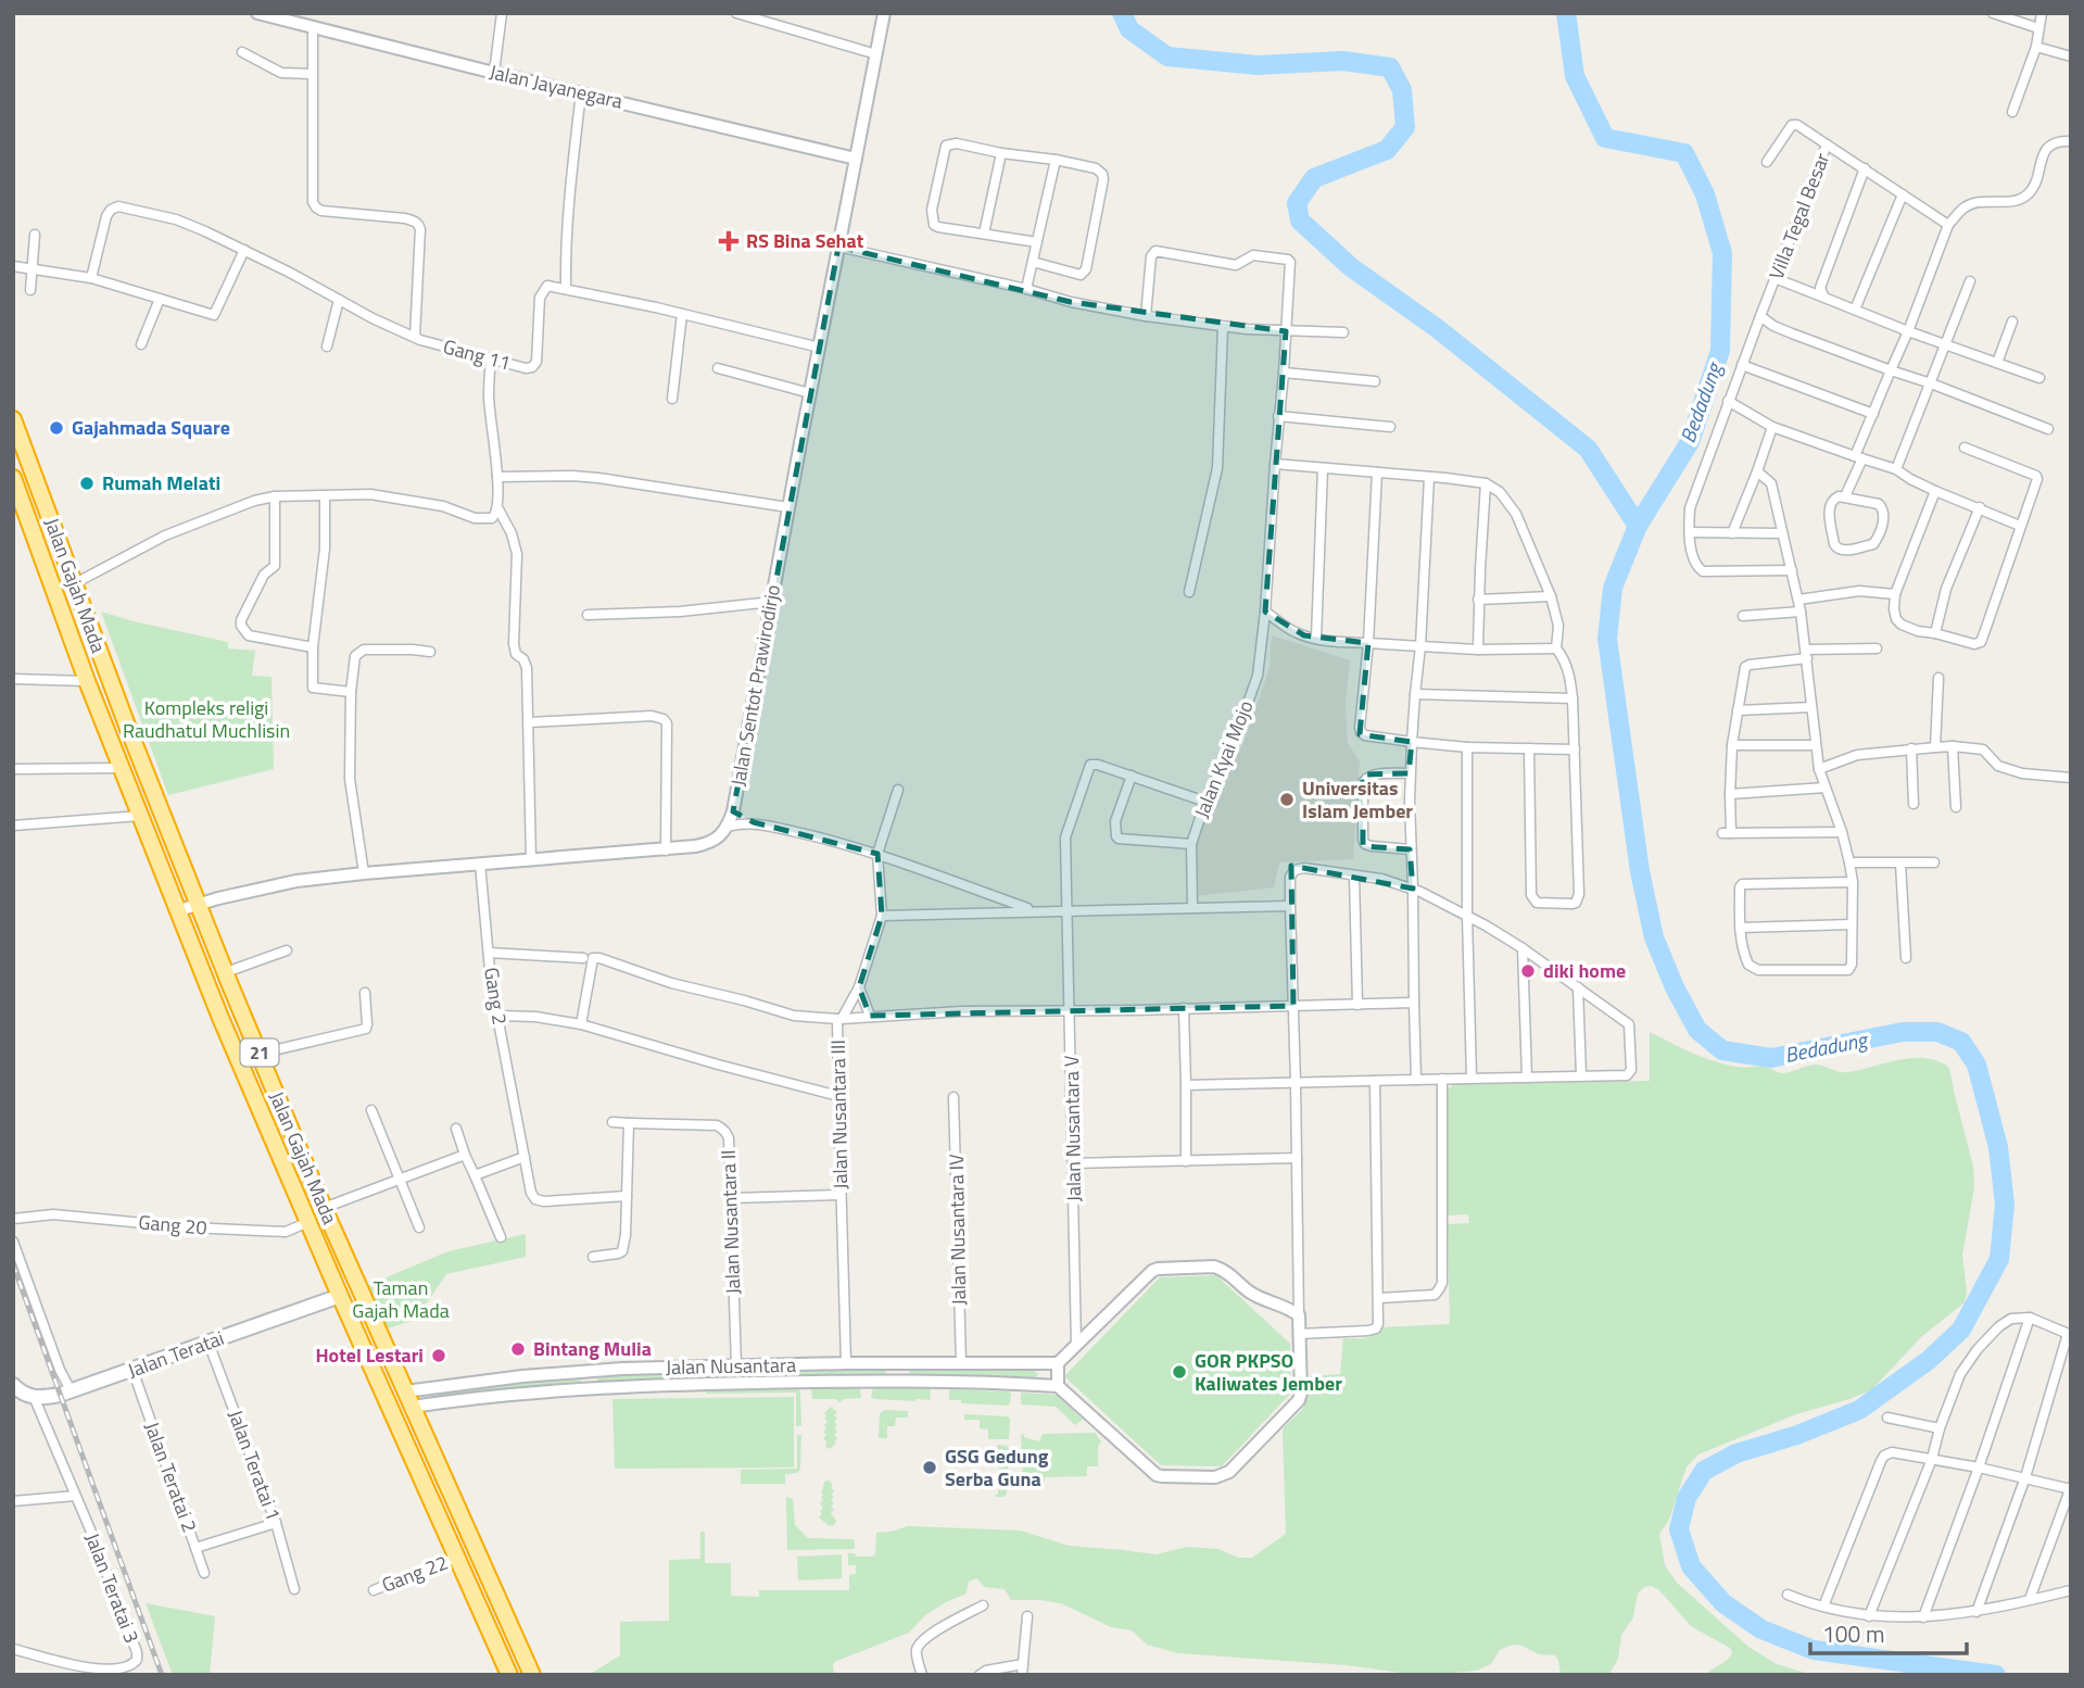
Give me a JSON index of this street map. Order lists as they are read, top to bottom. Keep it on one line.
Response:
{"streets":{"highway":["Jalan Gajah Mada","21"],"main road":["Jalan Teratai"],"street":["Jalan Jayanegara","Villa Tegal Besar","Gang 11","Jalan Sentot Prawirodirjo","Jalan Kyai Mojo","Gang 2","Jalan Nusantara III","Jalan Nusantara V","Jalan Nusantara II","Gang 20","Jalan Nusantara IV","Jalan Nusantara","Jalan Teratai 1","Jalan Teratai 2","Gang 22","Jalan Teratai 3"]},"crossings":[["Jalan Jayanegara","Jalan Sentot Prawirodirjo"],["Jalan Gajah Mada","Gang 20"],["Jalan Gajah Mada","Jalan Teratai"],["Jalan Gajah Mada","Jalan Nusantara"],["Jalan Gajah Mada","Gang 22"],["Jalan Nusantara III","Jalan Nusantara"],["Jalan Nusantara V","Jalan Nusantara"],["Jalan Nusantara II","Jalan Nusantara"],["Jalan Nusantara IV","Jalan Nusantara"],["Jalan Teratai","Jalan Teratai 1"],["Jalan Teratai","Jalan Teratai 2"],["Jalan Teratai","Jalan Teratai 3"],["Jalan Teratai 1","Jalan Teratai 2"]],"water":["Bedadung"],"parks":["Kompleks religi Raudhatul Muchlisin","Taman Gajah Mada"],"places":{"health":["RS Bina Sehat"],"other":["Gajahmada Square","Rumah Melati","Universitas Islam Jember","diki home","Bintang Mulia","Hotel Lestari","GOR PKPSO Kaliwates Jember","GSG Gedung Serba Guna"]},"scale_bar":"100 m"}
